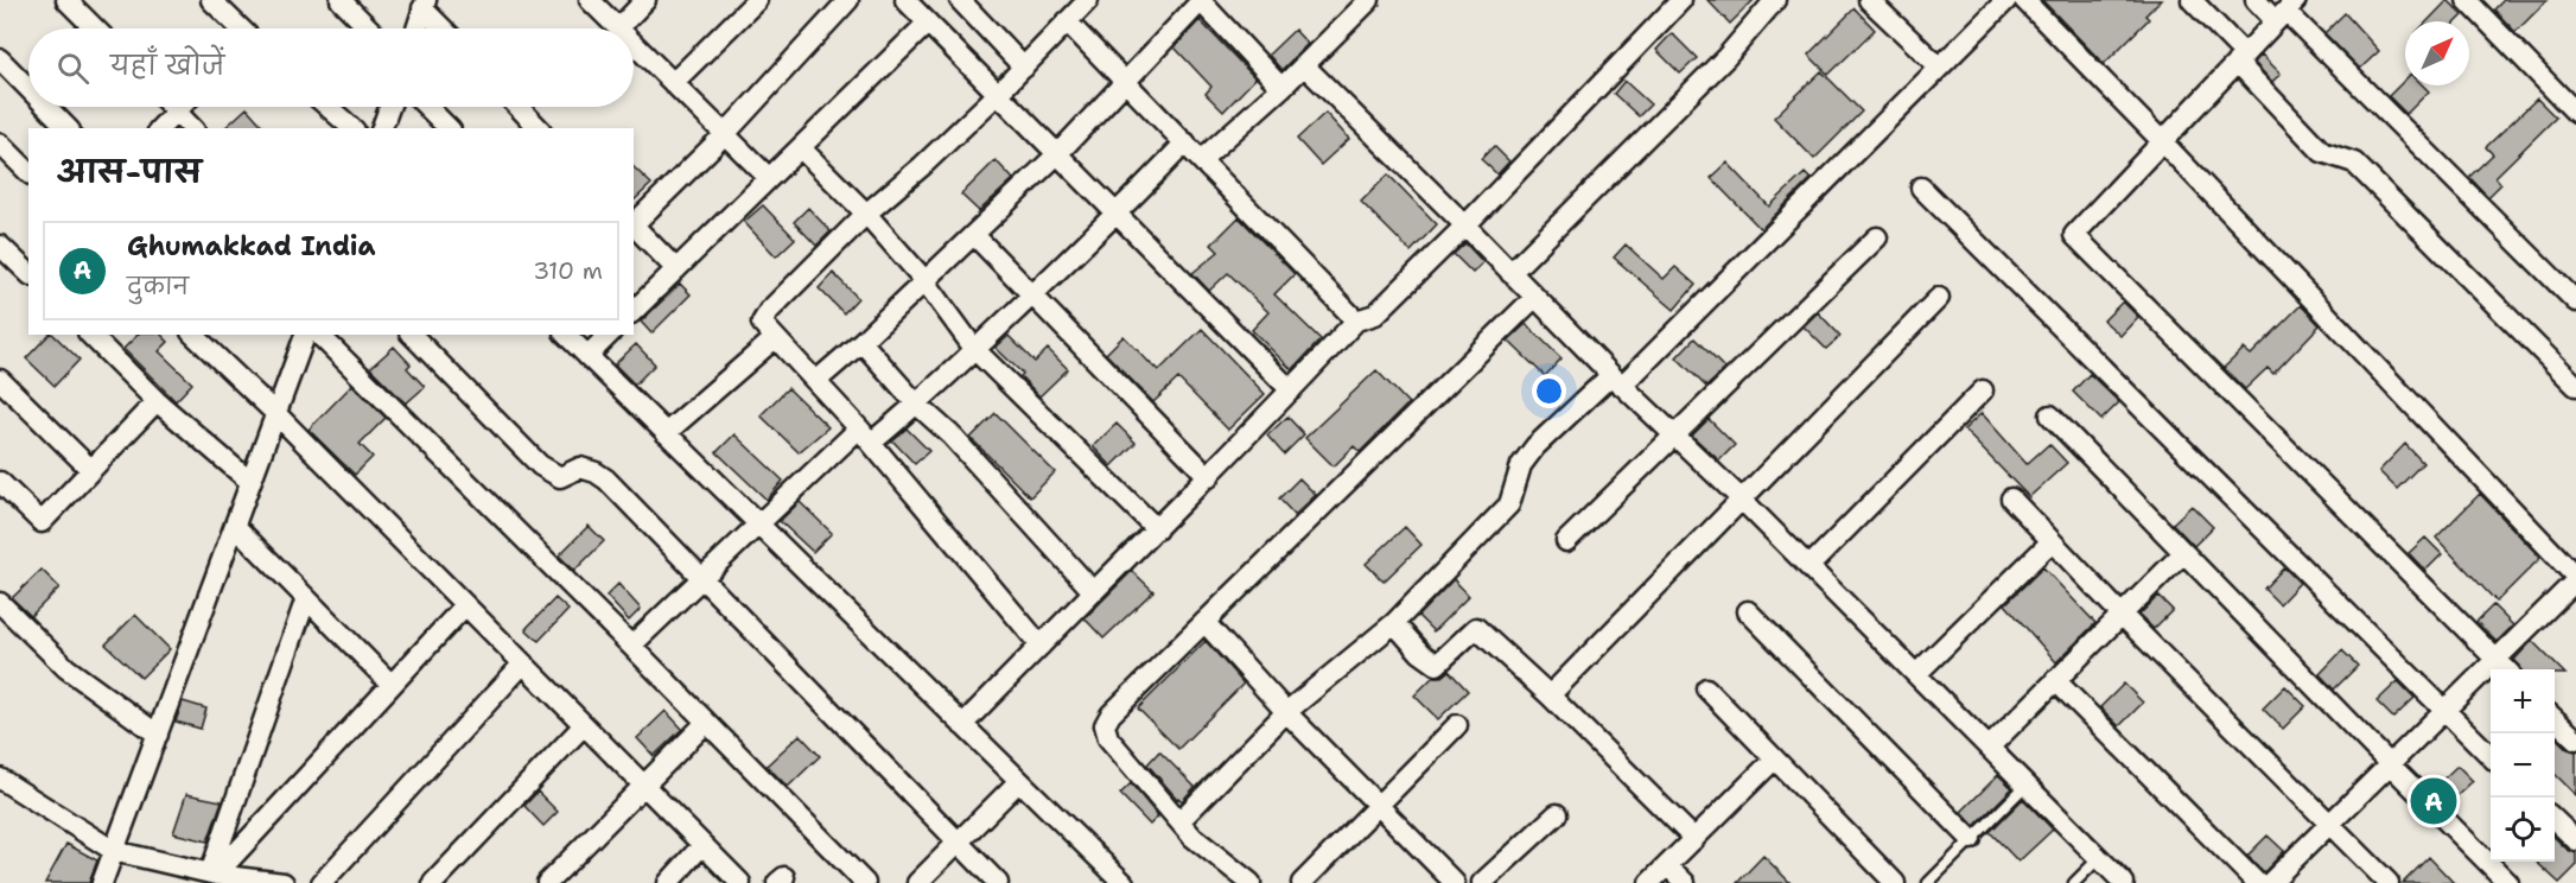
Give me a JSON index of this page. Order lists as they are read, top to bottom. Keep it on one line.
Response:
{"north":"top right","page":{"search":"यहाँ खोजें","heading":"आस-पास","list":[{"mark":"A","name":"Ghumakkad India","note":"दुकान","value":"310 m"}],"map_buttons":["+","−"],"pins":"A"}}
